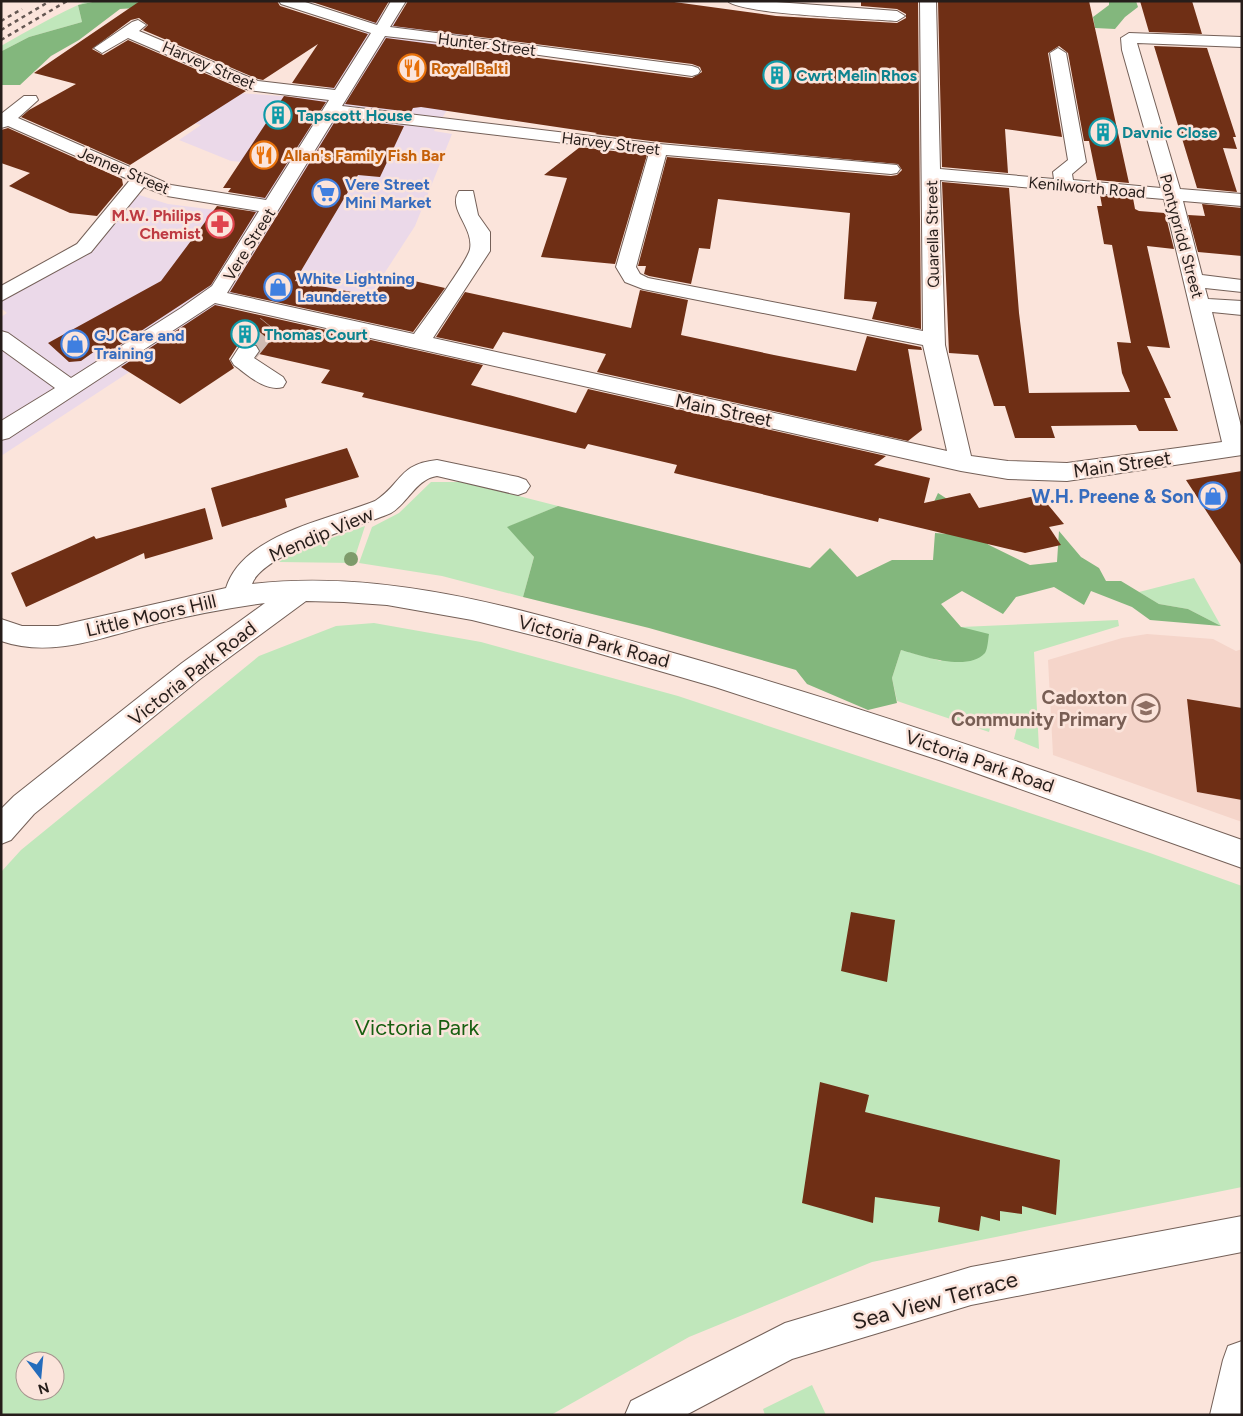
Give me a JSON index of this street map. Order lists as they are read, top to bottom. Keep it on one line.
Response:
{"streets":{"street":["Hunter Street","Harvey Street","Jenner Street","Kenilworth Road","Quarella Street","Pontypridd Street","Vere Street","Main Street","Mendip View","Little Moors Hill","Victoria Park Road","Sea View Terrace"]},"crossings":[["Hunter Street","Vere Street"],["Harvey Street","Vere Street"],["Jenner Street","Vere Street"],["Kenilworth Road","Quarella Street"],["Kenilworth Road","Pontypridd Street"],["Quarella Street","Main Street"],["Pontypridd Street","Main Street"],["Vere Street","Main Street"],["Mendip View","Little Moors Hill"],["Little Moors Hill","Victoria Park Road"]],"parks":["Victoria Park"],"places":{"restaurant":["Royal Balti","Allan's Family Fish Bar"],"building":["Cwrt Melin Rhos","Tapscott House","Davnic Close","Thomas Court"],"supermarket":["Vere Street Mini Market"],"pharmacy":["M.W. Philips Chemist"],"shop":["White Lightning Launderette","GJ Care and Training","W.H. Preene & Son"],"school or university":["Cadoxton Community Primary"]},"north":"bottom"}
